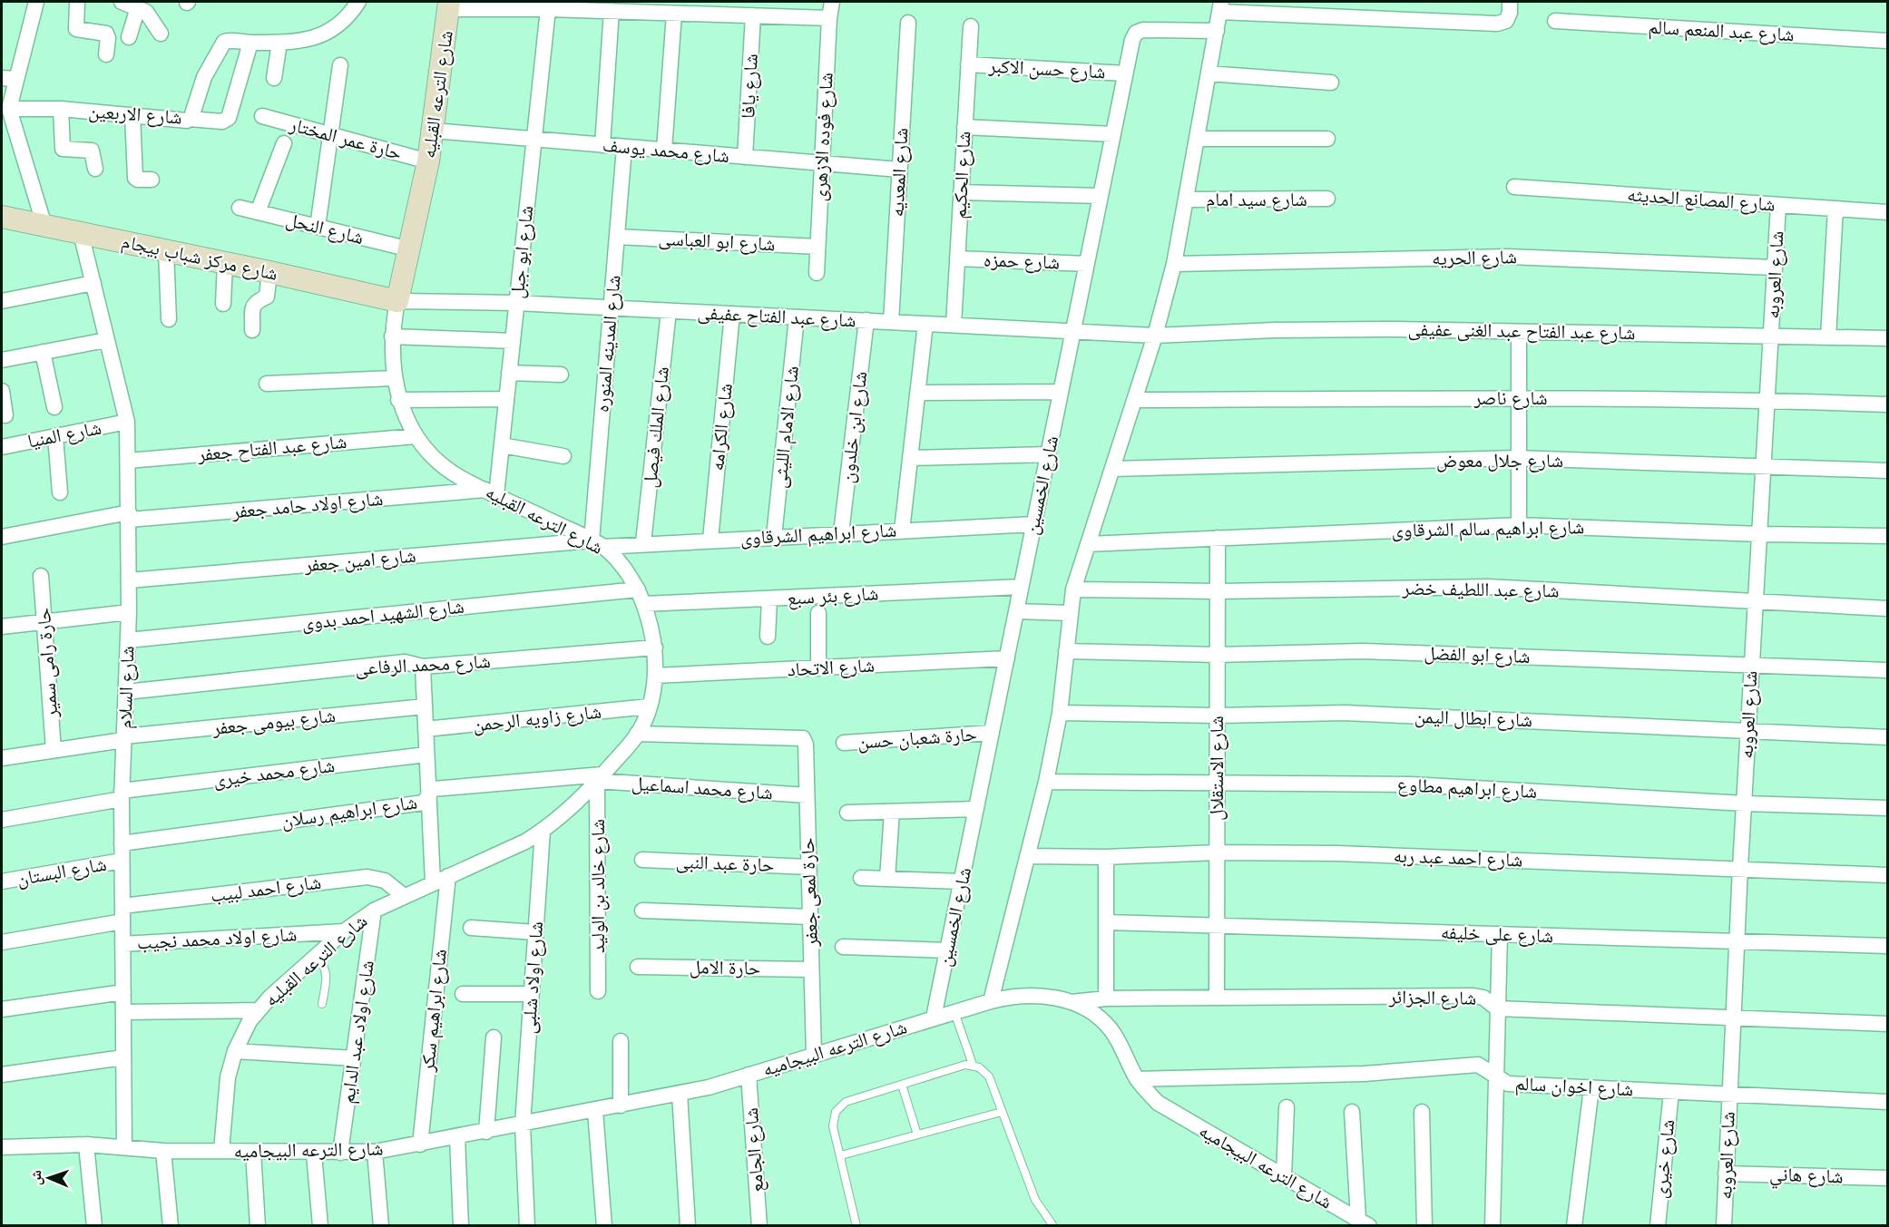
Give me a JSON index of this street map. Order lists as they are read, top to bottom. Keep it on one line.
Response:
{"streets":{"main road":["شارع الترعه القبليه","شارع مركز شباب بيجام"],"street":["شارع عبد المنعم سالم","شارع حسن الاكبر","شارع يافا","شارع الاربعين","شارع فوده الازهرى","حارة عمر المختار","شارع محمد يوسف","شارع المعديه","شارع الحكيم","شارع سيد امام","شارع المصانع الحديثه","شارع النحل","شارع ابو العباسى","شارع ابو جبل","شارع الحريه","شارع حمزه","شارع العروبه","شارع عبد الفتاح عفيفى","شارع عبد الفتاح عبد الغنى عفيفى","شارع المدينه المنوره","شارع ناصر","شارع الملك فيصل","شارع الكرامه","شارع الامام الليثى","شارع ابن خلدون","شارع المنيا","شارع عبد الفتاح جعفر","شارع جلال معوض","شارع الخمسين","شارع اولاد حامد جعفر","شارع ابراهيم سالم الشرقاوى","شارع ابراهيم الشرقاوى","شارع امين جعفر","شارع عبد اللطيف خضر","شارع بئر سبع","شارع الشهيد احمد بدوى","شارع ابو الفضل","حارة رامى سمير","شارع محمد الرفاعى","شارع الاتحاد","شارع السلام","شارع زاويه الرحمن","شارع ابطال اليمن","شارع بيومى جعفر","حارة شعبان حسن","شارع الاستقلال","شارع محمد خيرى","شارع محمد اسماعيل","شارع ابراهيم مطاوع","شارع ابراهيم رسلان","شارع احمد عبد ربه","حارة عبد النبى","شارع البستان","شارع خالد بن الوليد","شارع احمد لبيب","حارة لمعى جعفر","شارع على خليفه","شارع اولاد محمد نجيب","حارة الامل","شارع اولاد شلبى","شارع الجزائر","شارع ابراهيم سكر","شارع اولاد عبد الدايم","شارع الترعه البيجاميه","شارع اخوان سالم","شارع الجامع","شارع خيرى","شارع هاني"]},"crossings":[["شارع حسن الاكبر","شارع الحكيم"],["شارع حسن الاكبر","شارع الخمسين"],["شارع يافا","شارع محمد يوسف"],["شارع الترعه القبليه","حارة عمر المختار"],["شارع الترعه القبليه","شارع محمد يوسف"],["شارع الترعه القبليه","شارع النحل"],["شارع الترعه القبليه","شارع ابو جبل"],["شارع الترعه القبليه","شارع مركز شباب بيجام"],["شارع الترعه القبليه","شارع عبد الفتاح عفيفى"],["شارع الترعه القبليه","شارع المدينه المنوره"],["شارع الترعه القبليه","شارع عبد الفتاح جعفر"],["شارع الترعه القبليه","شارع اولاد حامد جعفر"],["شارع الترعه القبليه","شارع ابراهيم الشرقاوى"],["شارع الترعه القبليه","شارع امين جعفر"],["شارع الترعه القبليه","شارع بئر سبع"],["شارع الترعه القبليه","شارع الشهيد احمد بدوى"],["شارع الترعه القبليه","شارع محمد الرفاعى"],["شارع الترعه القبليه","شارع الاتحاد"],["شارع الترعه القبليه","شارع زاويه الرحمن"],["شارع الترعه القبليه","شارع محمد اسماعيل"],["شارع الترعه القبليه","شارع ابراهيم رسلان"],["شارع الترعه القبليه","شارع خالد بن الوليد"],["شارع الترعه القبليه","شارع احمد لبيب"],["شارع الترعه القبليه","حارة لمعى جعفر"],["شارع الترعه القبليه","شارع اولاد محمد نجيب"],["شارع الترعه القبليه","شارع اولاد شلبى"],["شارع الترعه القبليه","شارع ابراهيم سكر"],["شارع الترعه القبليه","شارع اولاد عبد الدايم"],["شارع الترعه القبليه","شارع الترعه البيجاميه"],["شارع فوده الازهرى","شارع محمد يوسف"],["شارع فوده الازهرى","شارع ابو العباسى"],["شارع محمد يوسف","شارع المعديه"],["شارع محمد يوسف","شارع ابو جبل"],["شارع محمد يوسف","شارع المدينه المنوره"],["شارع المعديه","شارع عبد الفتاح عفيفى"],["شارع الحكيم","شارع حمزه"],["شارع الحكيم","شارع عبد الفتاح عفيفى"],["شارع المصانع الحديثه","شارع العروبه"],["شارع ابو العباسى","شارع المدينه المنوره"],["شارع ابو جبل","شارع عبد الفتاح عفيفى"],["شارع ابو جبل","شارع اولاد حامد جعفر"],["شارع مركز شباب بيجام","شارع عبد الفتاح عفيفى"],["شارع مركز شباب بيجام","شارع السلام"],["شارع الحريه","شارع العروبه"],["شارع حمزه","شارع الخمسين"],["شارع العروبه","شارع عبد الفتاح عبد الغنى عفيفى"],["شارع العروبه","شارع ناصر"],["شارع العروبه","شارع جلال معوض"],["شارع العروبه","شارع ابراهيم سالم الشرقاوى"],["شارع العروبه","شارع عبد اللطيف خضر"],["شارع العروبه","شارع ابو الفضل"],["شارع العروبه","شارع ابطال اليمن"],["شارع العروبه","شارع ابراهيم مطاوع"],["شارع العروبه","شارع احمد عبد ربه"],["شارع العروبه","شارع على خليفه"],["شارع العروبه","شارع الجزائر"],["شارع العروبه","شارع اخوان سالم"],["شارع العروبه","شارع هاني"],["شارع عبد الفتاح عفيفى","شارع عبد الفتاح عبد الغنى عفيفى"],["شارع عبد الفتاح عفيفى","شارع المدينه المنوره"],["شارع عبد الفتاح عفيفى","شارع الملك فيصل"],["شارع عبد الفتاح عفيفى","شارع الكرامه"],["شارع عبد الفتاح عفيفى","شارع الامام الليثى"],["شارع عبد الفتاح عفيفى","شارع ابن خلدون"],["شارع عبد الفتاح عفيفى","شارع الخمسين"],["شارع المدينه المنوره","شارع ابراهيم الشرقاوى"],["شارع المدينه المنوره","شارع امين جعفر"],["شارع الملك فيصل","شارع ابراهيم الشرقاوى"],["شارع الكرامه","شارع ابراهيم الشرقاوى"],["شارع الامام الليثى","شارع ابراهيم الشرقاوى"],["شارع ابن خلدون","شارع ابراهيم الشرقاوى"],["شارع المنيا","شارع السلام"],["شارع عبد الفتاح جعفر","شارع السلام"],["شارع الخمسين","شارع ابراهيم الشرقاوى"],["شارع الخمسين","شارع بئر سبع"],["شارع الخمسين","شارع الاتحاد"],["شارع الخمسين","حارة شعبان حسن"],["شارع الخمسين","شارع الترعه البيجاميه"],["شارع اولاد حامد جعفر","شارع السلام"],["شارع ابراهيم سالم الشرقاوى","شارع الاستقلال"],["شارع ابراهيم الشرقاوى","شارع امين جعفر"],["شارع امين جعفر","شارع السلام"],["شارع عبد اللطيف خضر","شارع الاستقلال"],["شارع الشهيد احمد بدوى","شارع السلام"],["شارع ابو الفضل","شارع الاستقلال"],["حارة رامى سمير","شارع بيومى جعفر"],["شارع محمد الرفاعى","شارع السلام"],["شارع السلام","شارع بيومى جعفر"],["شارع السلام","شارع محمد خيرى"],["شارع السلام","شارع ابراهيم رسلان"],["شارع السلام","شارع البستان"],["شارع السلام","شارع احمد لبيب"],["شارع السلام","شارع اولاد محمد نجيب"],["شارع السلام","شارع الترعه البيجاميه"],["شارع ابطال اليمن","شارع الاستقلال"],["شارع الاستقلال","شارع ابراهيم مطاوع"],["شارع الاستقلال","شارع احمد عبد ربه"],["شارع الاستقلال","شارع على خليفه"],["شارع الاستقلال","شارع الجزائر"],["شارع محمد اسماعيل","شارع ابراهيم رسلان"],["شارع محمد اسماعيل","شارع خالد بن الوليد"],["شارع محمد اسماعيل","حارة لمعى جعفر"],["شارع ابراهيم رسلان","شارع خالد بن الوليد"],["حارة عبد النبى","حارة لمعى جعفر"],["حارة لمعى جعفر","حارة الامل"],["حارة لمعى جعفر","شارع الترعه البيجاميه"],["شارع اولاد شلبى","شارع الترعه البيجاميه"],["شارع الجزائر","شارع الترعه البيجاميه"],["شارع ابراهيم سكر","شارع الترعه البيجاميه"],["شارع اولاد عبد الدايم","شارع الترعه البيجاميه"],["شارع الترعه البيجاميه","شارع اخوان سالم"],["شارع الترعه البيجاميه","شارع الجامع"],["شارع اخوان سالم","شارع خيرى"]],"north":"left"}
